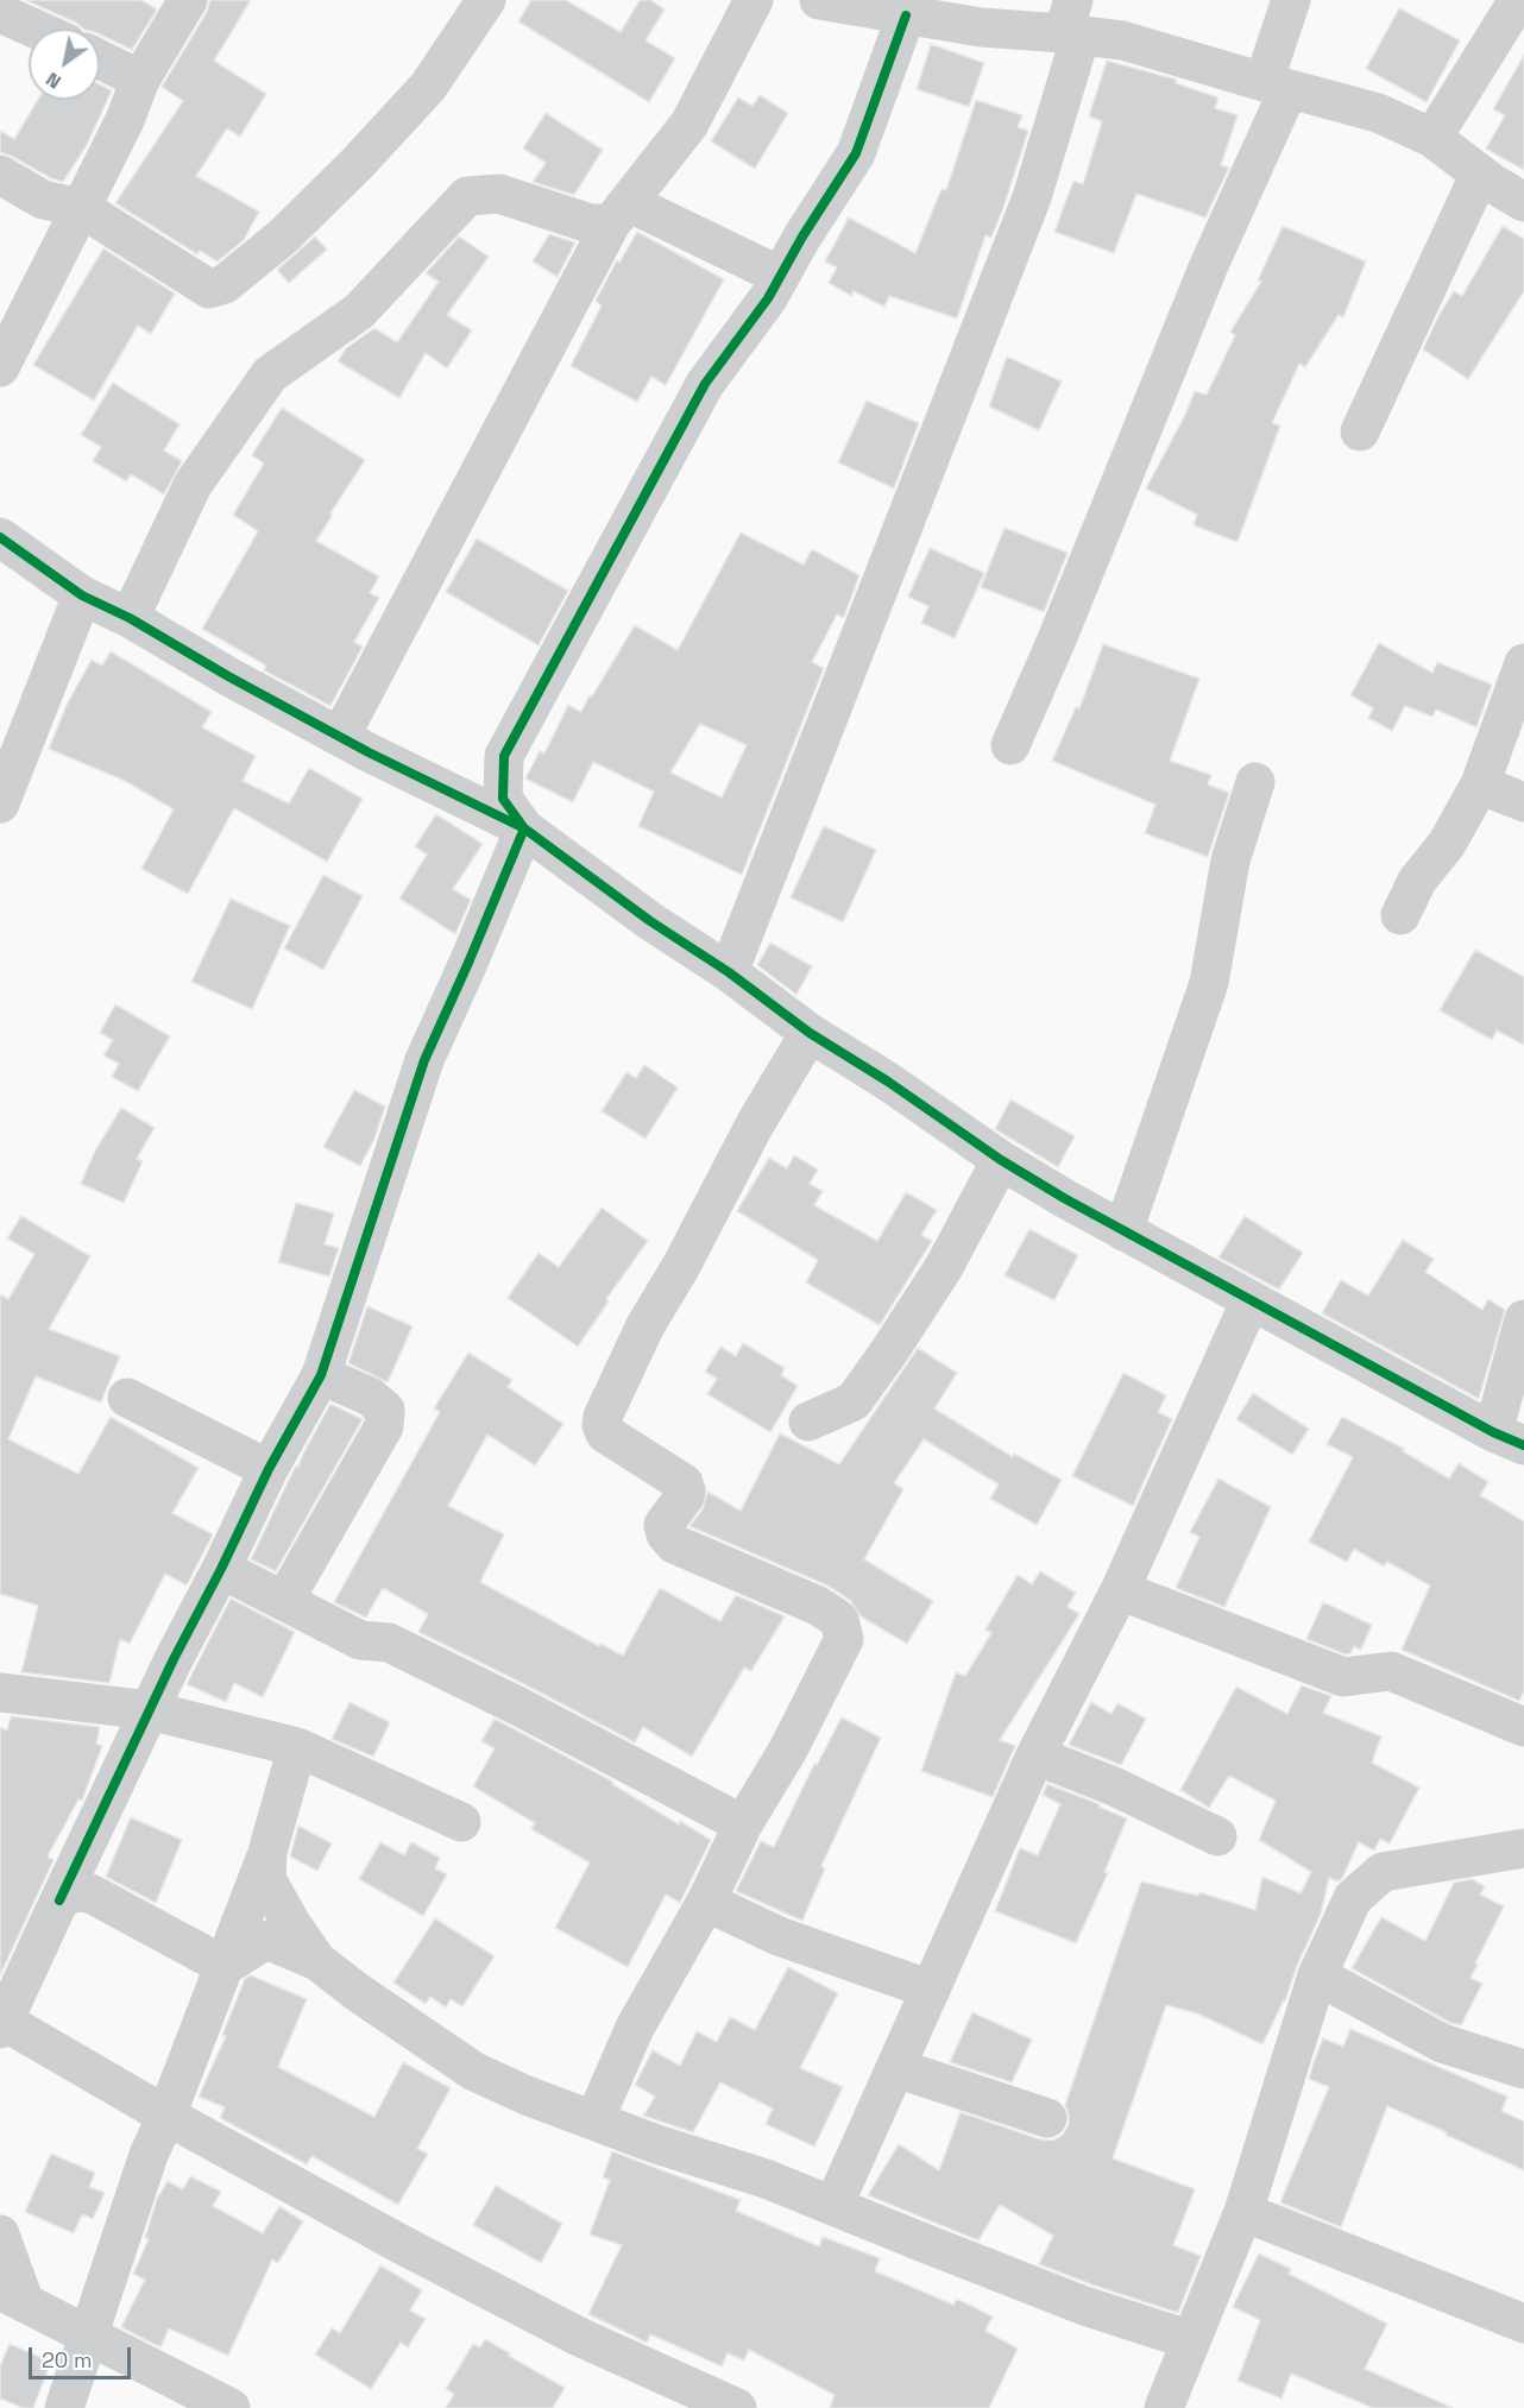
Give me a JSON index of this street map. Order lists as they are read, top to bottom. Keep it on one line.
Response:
{"scale_bar":"20 m","north":"bottom left"}
